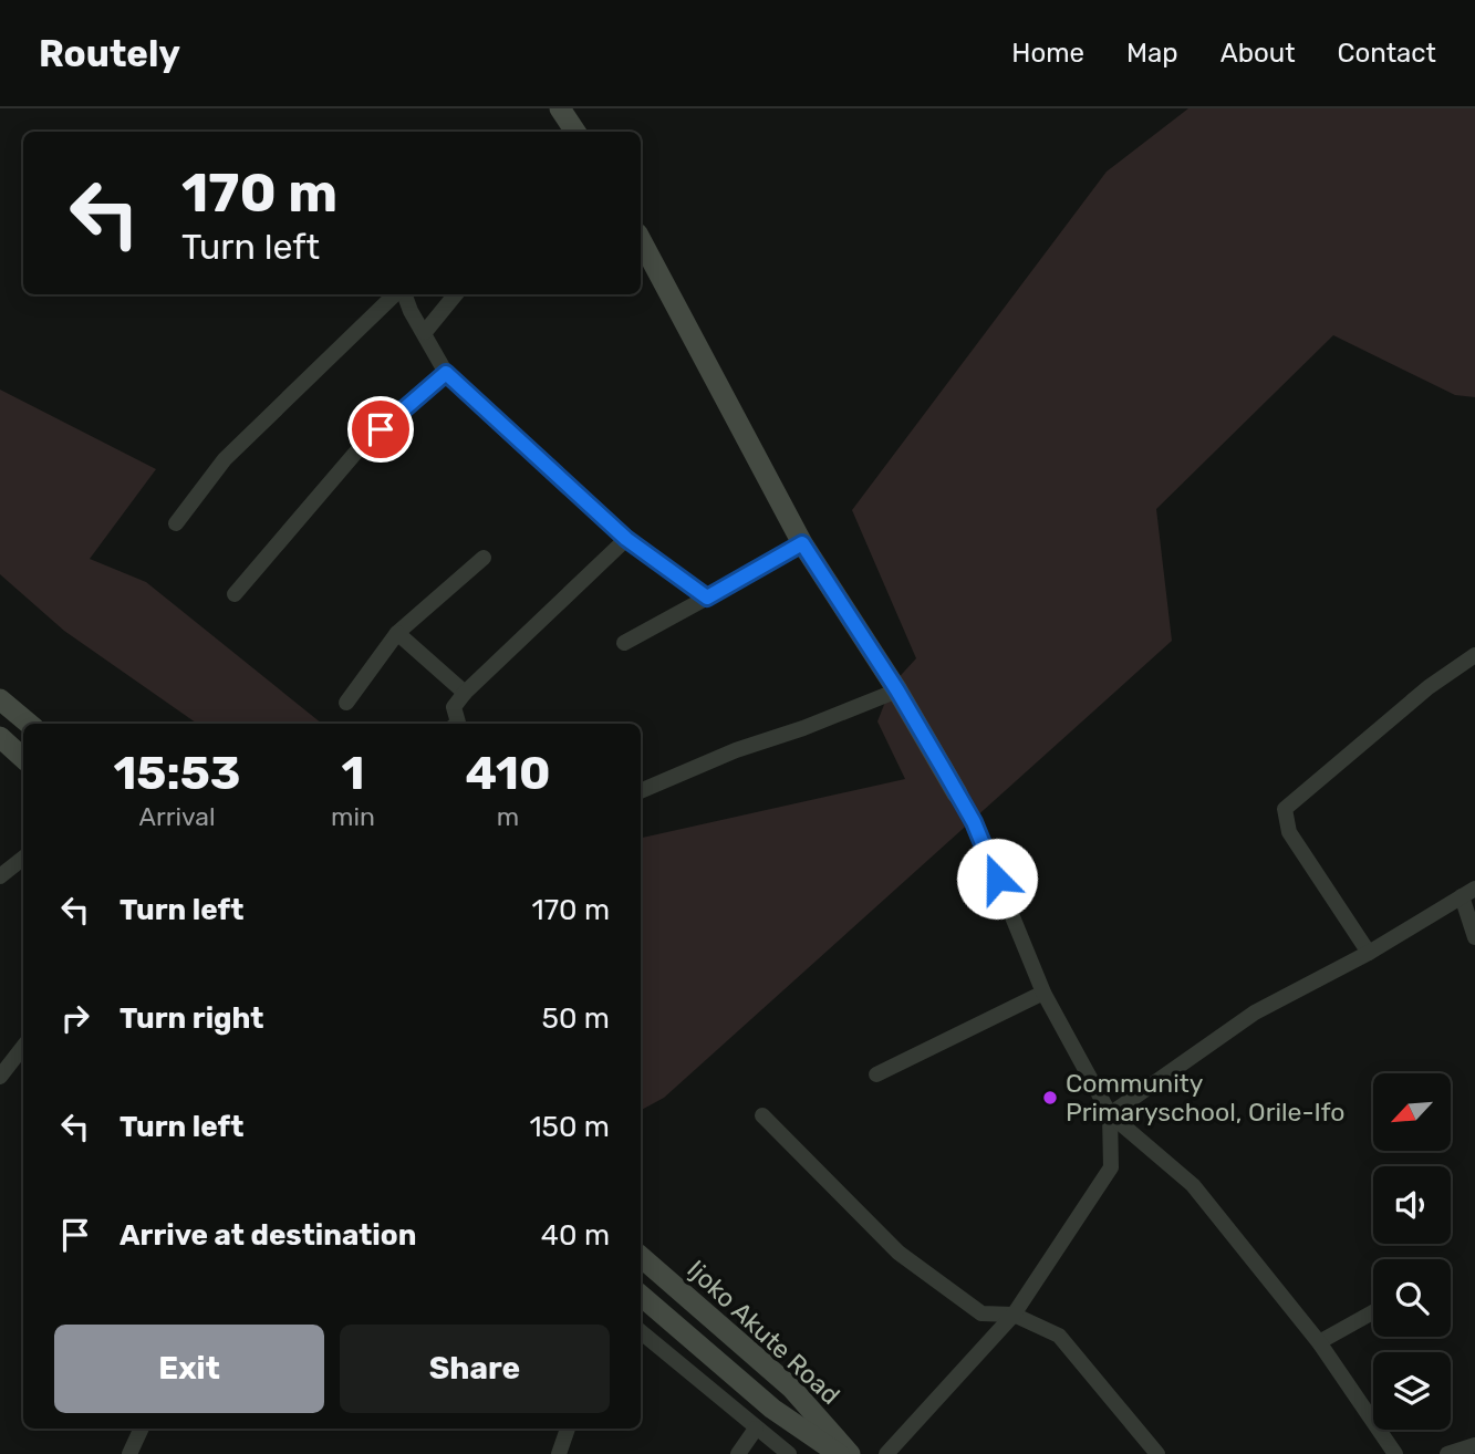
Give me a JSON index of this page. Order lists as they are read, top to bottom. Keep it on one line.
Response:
{"streets":{"street":["Ijoko Akute Road"]},"places":["Community Primaryschool, Orile-Ifo"],"north":"bottom left","page":{"header":"Routely","nav":["Home","Map","About","Contact"],"turn":["170 m","Turn left"],"eta":["15:53","Arrival","1","min","410","m"],"list":[{"name":"Turn left","value":"170 m"},{"name":"Turn right","value":"50 m"},{"name":"Turn left","value":"150 m"},{"name":"Arrive at destination","value":"40 m"}],"buttons":["Exit","Share"]}}
